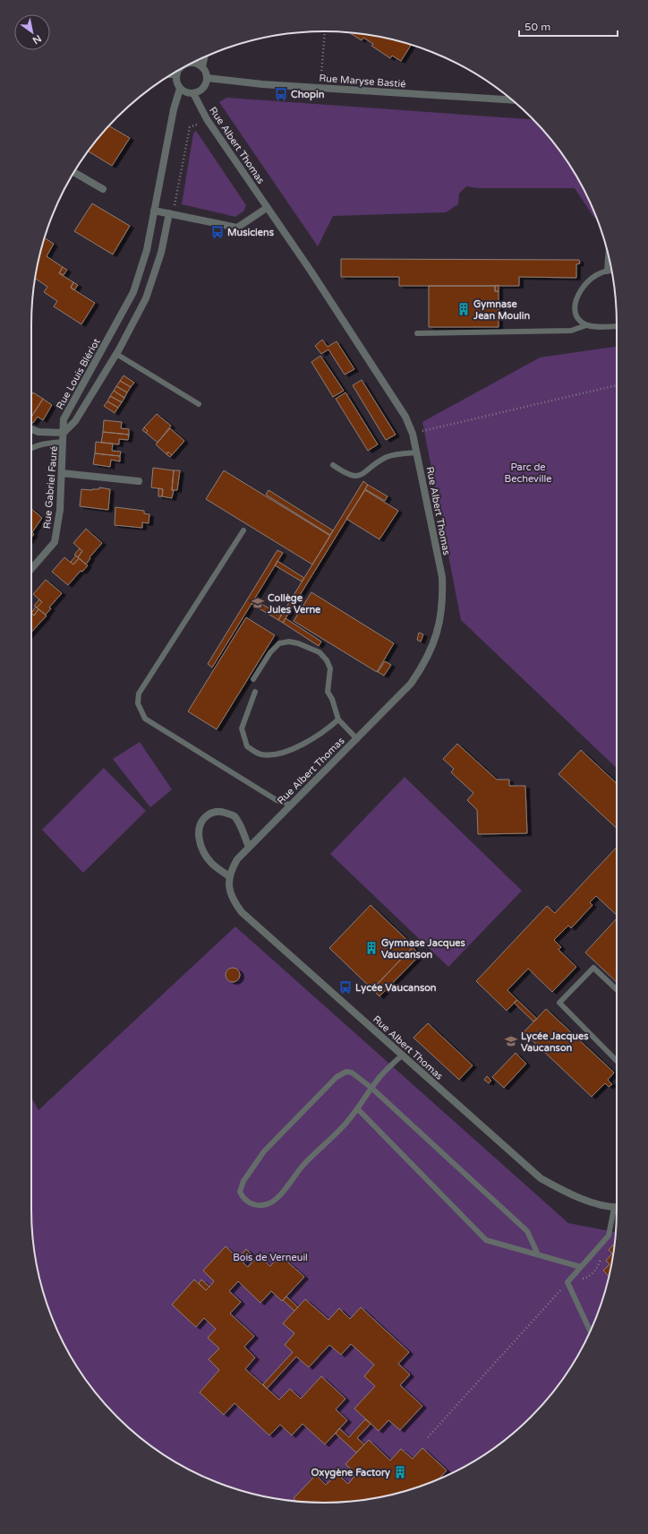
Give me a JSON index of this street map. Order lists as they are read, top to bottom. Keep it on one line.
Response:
{"streets":{"street":["Rue Maryse Bastié","Rue Albert Thomas","Rue Louis Blériot","Rue Gabriel Fauré"]},"crossings":[["Rue Louis Blériot","Rue Gabriel Fauré"]],"parks":["Parc de Becheville","Bois de Verneuil"],"places":{"bus stop":["Chopin","Musiciens","Lycée Vaucanson"],"building":["Gymnase Jean Moulin","Gymnase Jacques Vaucanson","Oxygène Factory"],"school or university":["Collège Jules Verne","Lycée Jacques Vaucanson"]},"scale_bar":"50 m","north":"bottom right"}
